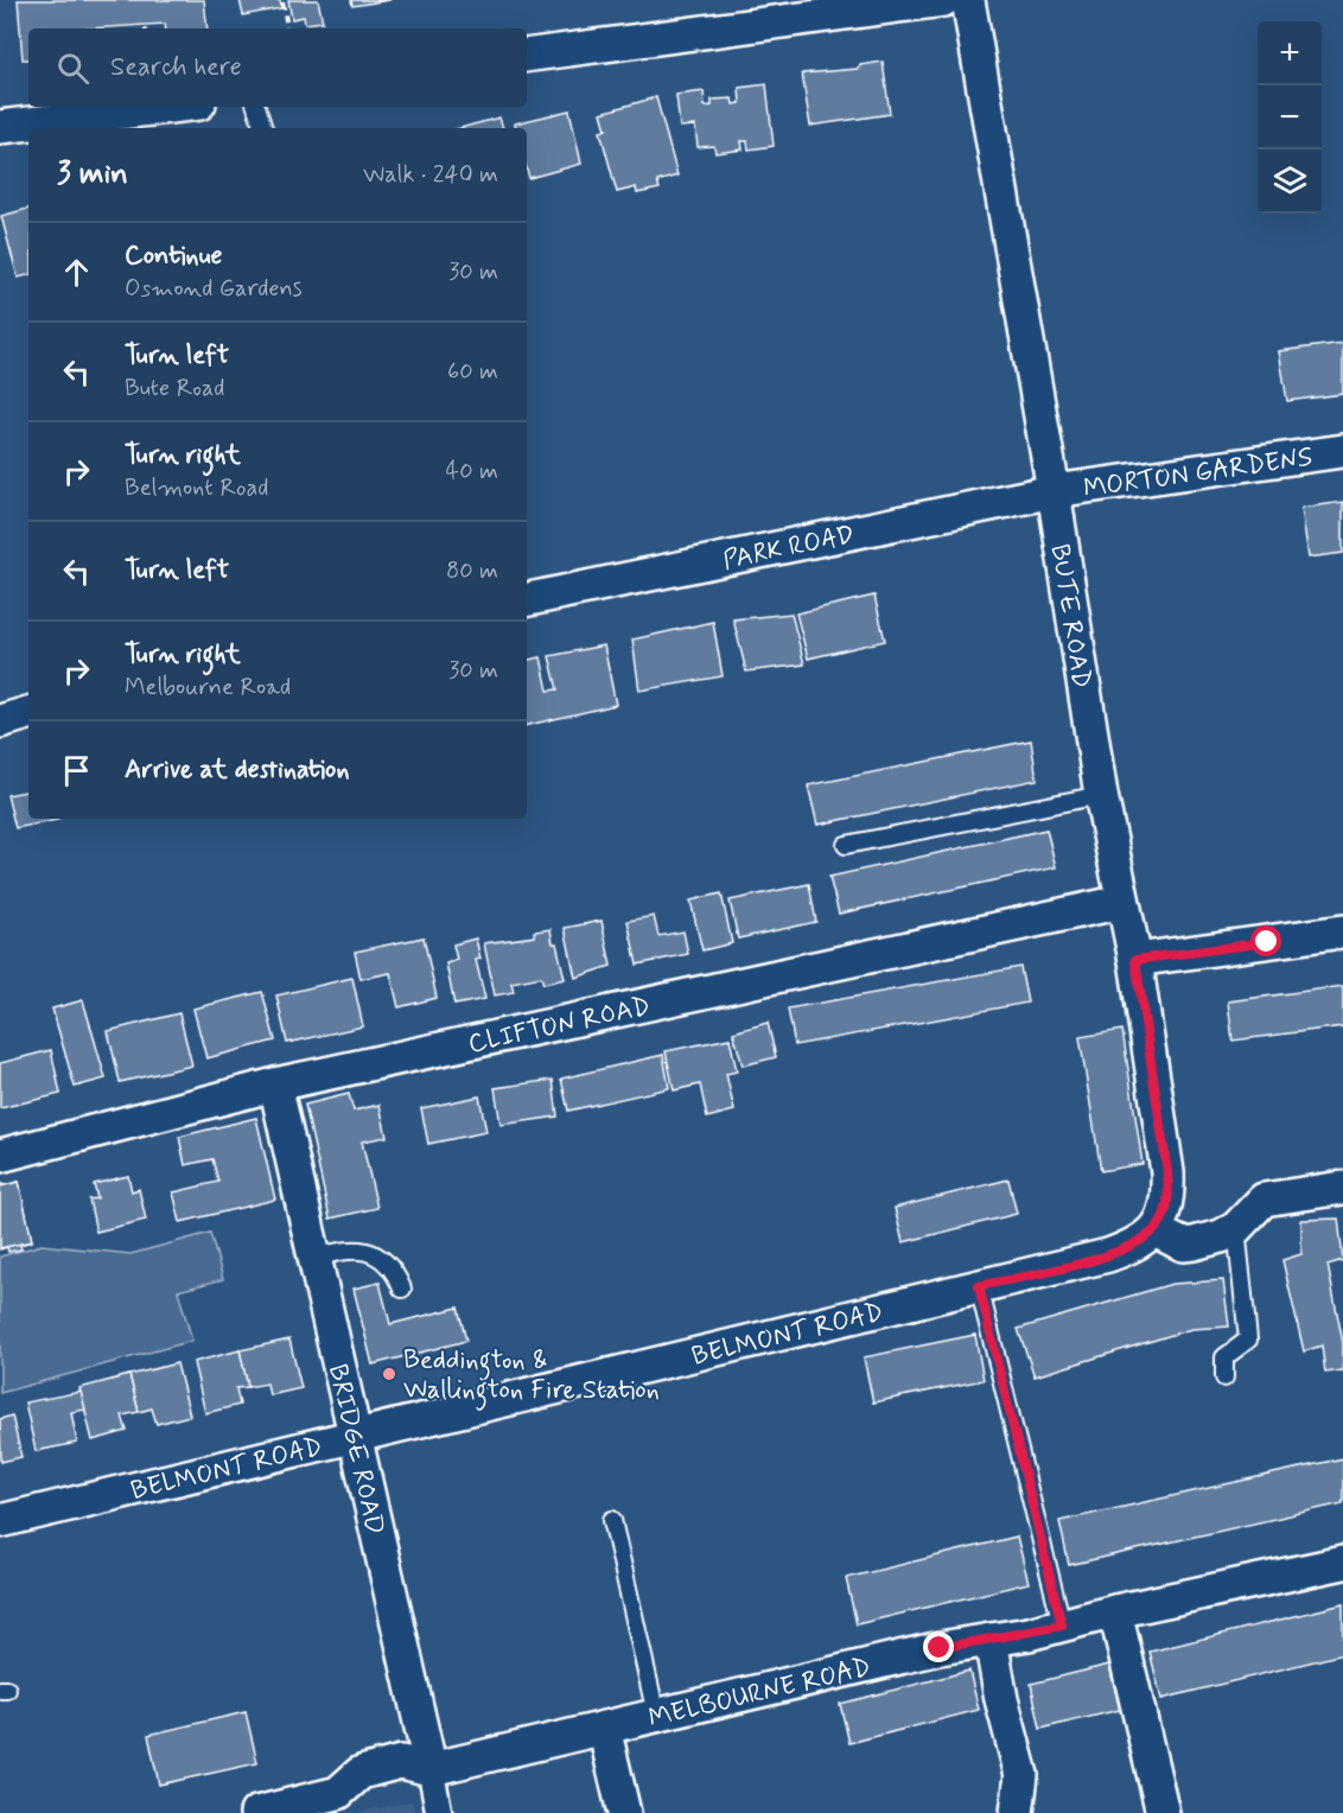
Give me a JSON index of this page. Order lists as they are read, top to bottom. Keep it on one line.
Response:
{"streets":{"street":["MORTON GARDENS","PARK ROAD","BUTE ROAD","CLIFTON ROAD","BELMONT ROAD","BRIDGE ROAD","MELBOURNE ROAD"]},"crossings":[["MORTON GARDENS","PARK ROAD"],["MORTON GARDENS","BUTE ROAD"],["PARK ROAD","BUTE ROAD"],["BUTE ROAD","CLIFTON ROAD"],["BUTE ROAD","BELMONT ROAD"],["CLIFTON ROAD","BRIDGE ROAD"],["BELMONT ROAD","BRIDGE ROAD"],["BRIDGE ROAD","MELBOURNE ROAD"]],"places":["Beddington & Wallington Fire Station"],"page":{"map_buttons":["+","−"],"search":"Search here","heading":["3 min","Walk · 240 m"],"list":[["Continue","Osmond Gardens","30 m"],["Turn left","Bute Road","60 m"],["Turn right","Belmont Road","40 m"],["Turn left","80 m"],["Turn right","Melbourne Road","30 m"],"Arrive at destination"]}}
